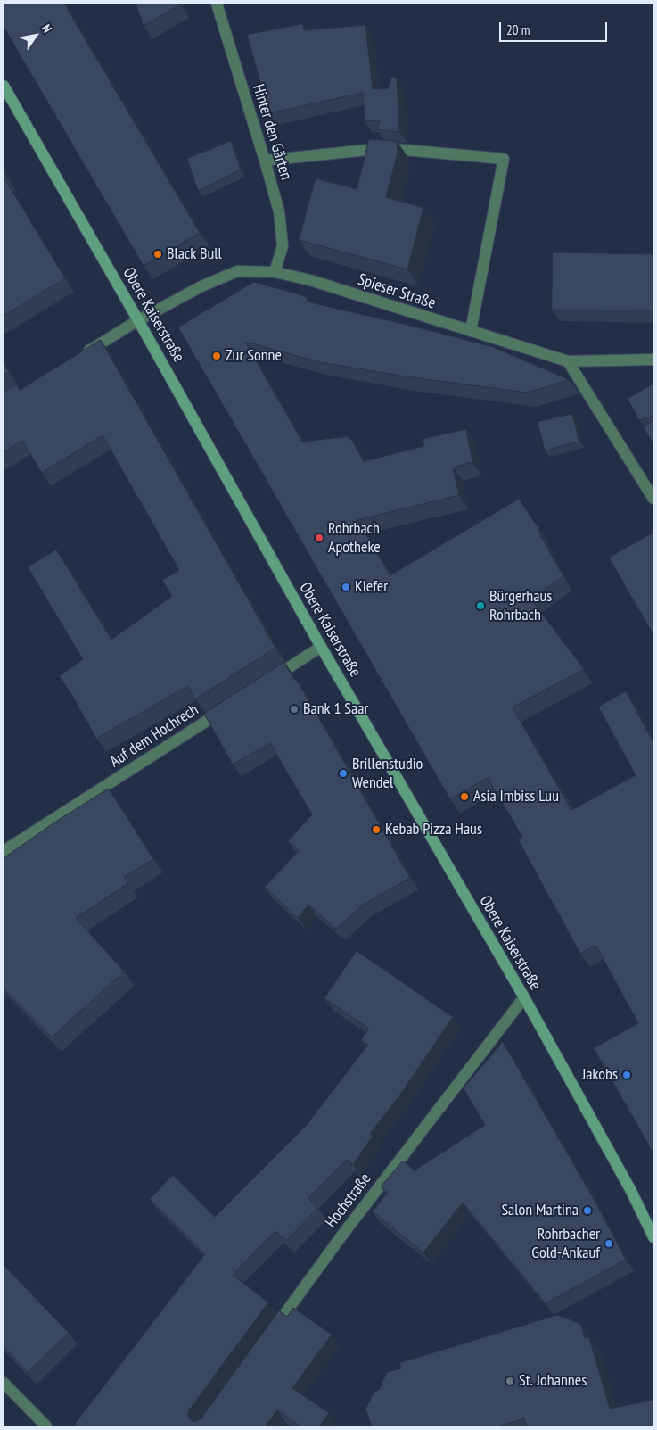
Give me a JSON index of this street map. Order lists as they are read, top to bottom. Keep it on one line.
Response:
{"streets":{"main road":["Obere Kaiserstraße"],"street":["Hinter den Gärten","Spieser Straße","Auf dem Hochrech","Hochstraße"]},"crossings":[["Hinter den Gärten","Spieser Straße"],["Spieser Straße","Obere Kaiserstraße"],["Obere Kaiserstraße","Hochstraße"]],"places":["Black Bull","Zur Sonne","Rohrbach Apotheke","Kiefer","Bürgerhaus Rohrbach","Bank 1 Saar","Brillenstudio Wendel","Asia Imbiss Luu","Kebab Pizza Haus","Jakobs","Salon Martina","Rohrbacher Gold-Ankauf","St. Johannes"],"scale_bar":"20 m","north":"top right"}
